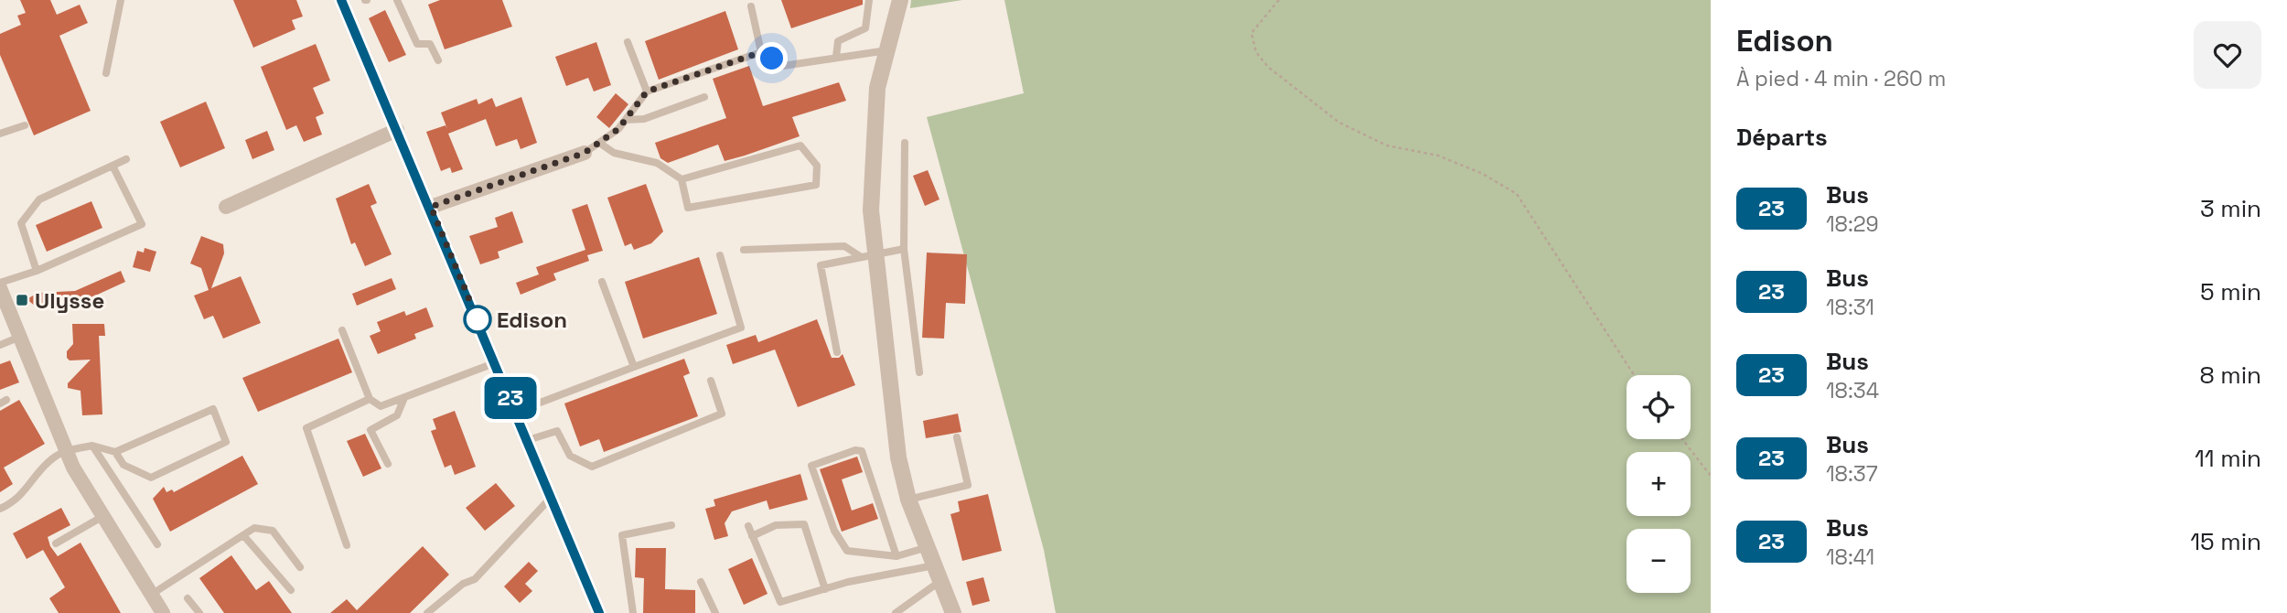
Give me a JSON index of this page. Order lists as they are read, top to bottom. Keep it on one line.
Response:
{"places":{"transit":["Ulysse"],"other":["Edison"]},"lines":["bus line 23"],"page":{"on_map":"23","heading":[["Edison","À pied · 4 min · 260 m"],"Départs"],"list":[{"mark":"23","name":"Bus","note":"18:29","value":"3 min"},{"mark":"23","name":"Bus","note":"18:31","value":"5 min"},{"mark":"23","name":"Bus","note":"18:34","value":"8 min"},{"mark":"23","name":"Bus","note":"18:37","value":"11 min"},{"mark":"23","name":"Bus","note":"18:41","value":"15 min"}],"map_buttons":["+","−"]}}
